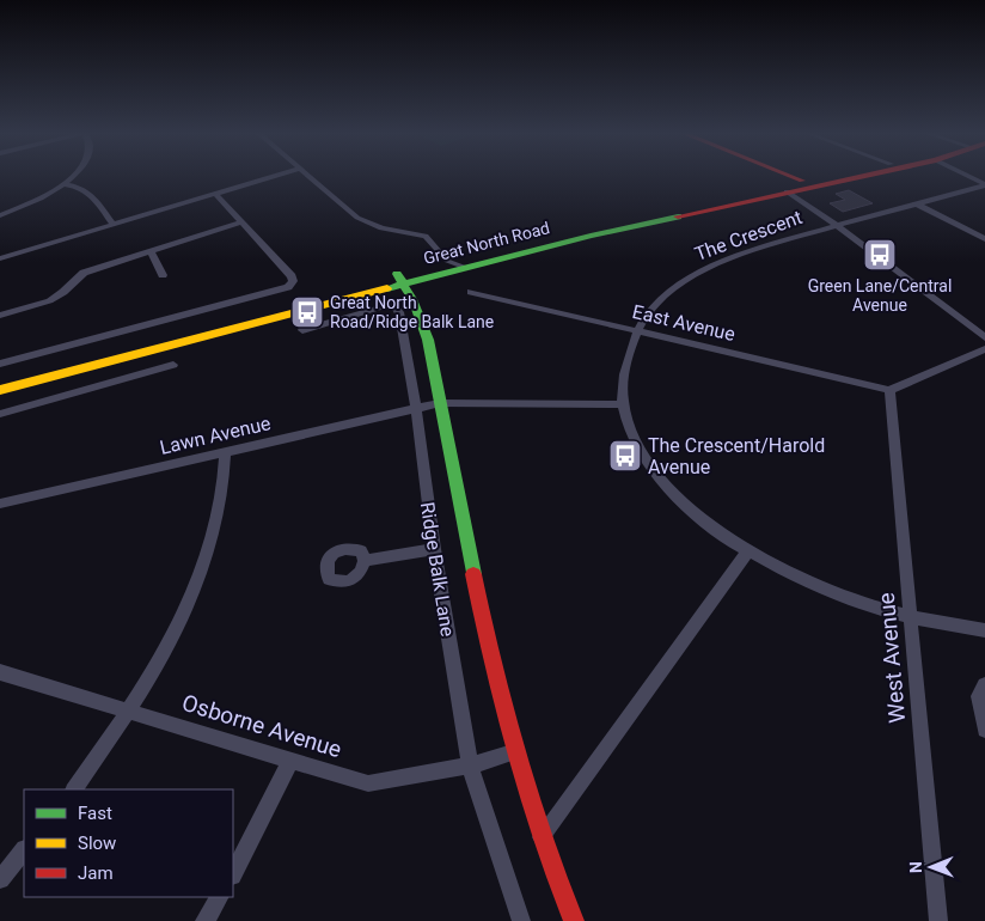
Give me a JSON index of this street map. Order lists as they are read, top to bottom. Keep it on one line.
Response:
{"streets":{"main road":["Great North Road","Ridge Balk Lane"],"street":["The Crescent","East Avenue","Lawn Avenue","West Avenue","Osborne Avenue"]},"crossings":[["The Crescent","East Avenue"],["The Crescent","Lawn Avenue"],["The Crescent","West Avenue"],["Great North Road","Ridge Balk Lane"],["East Avenue","West Avenue"],["Lawn Avenue","Ridge Balk Lane"],["Ridge Balk Lane","Osborne Avenue"]],"places":{"bus stop":["Green Lane/Central Avenue","Great North Road/Ridge Balk Lane","The Crescent/Harold Avenue"]},"legend":["Fast","Slow","Jam"],"north":"left"}
